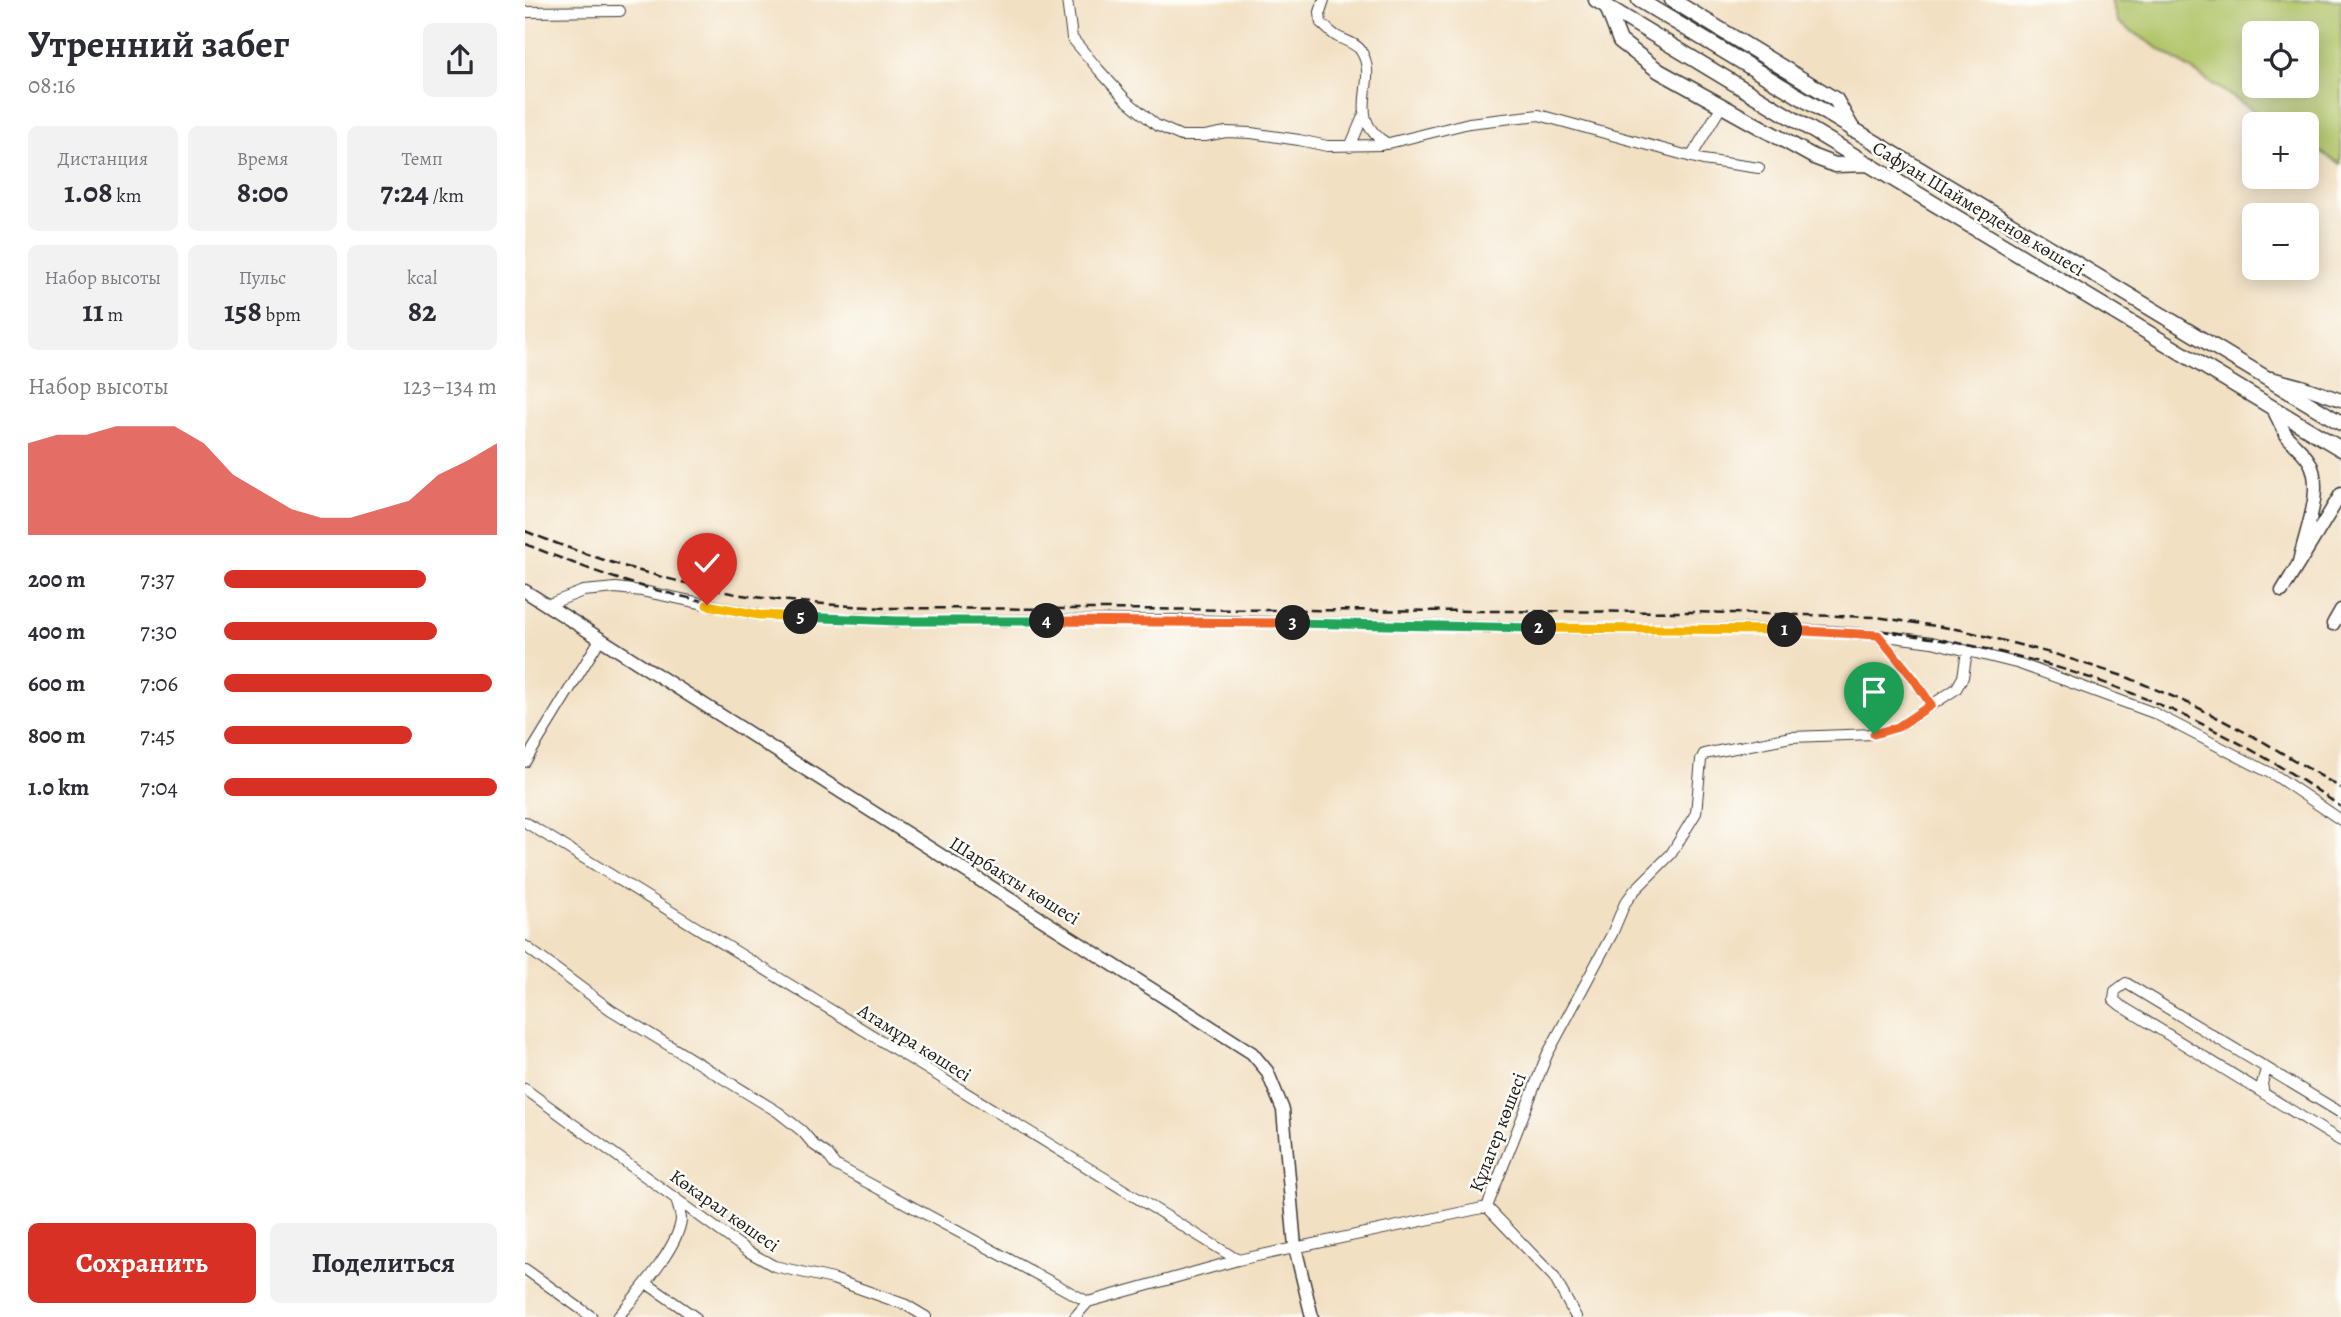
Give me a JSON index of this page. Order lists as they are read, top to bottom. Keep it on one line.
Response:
{"streets":{"main road":["Сафуан Шаймерденов көшесі"],"street":["Шарбақты көшесі","Атамұра көшесі","Құлагер көшесі","Көкарал көшесі"]},"crossings":[["Шарбақты көшесі","Құлагер көшесі"]],"page":{"heading":["Утренний забег","08:16"],"map_buttons":["+","−"],"stats":[["Дистанция","1.08 km"],["Время","8:00"],["Темп","7:24 /km"],["Набор высоты","11 m"],["Пульс","158 bpm"],["kcal","82"]],"chart":["Набор высоты","123–134 m"],"list":[{"name":"200 m","note":"7:37"},{"name":"400 m","note":"7:30"},{"name":"600 m","note":"7:06"},{"name":"800 m","note":"7:45"},{"name":"1.0 km","note":"7:04"}],"pins":["5","4","3","2","1"],"buttons":["Сохранить","Поделиться"]}}
